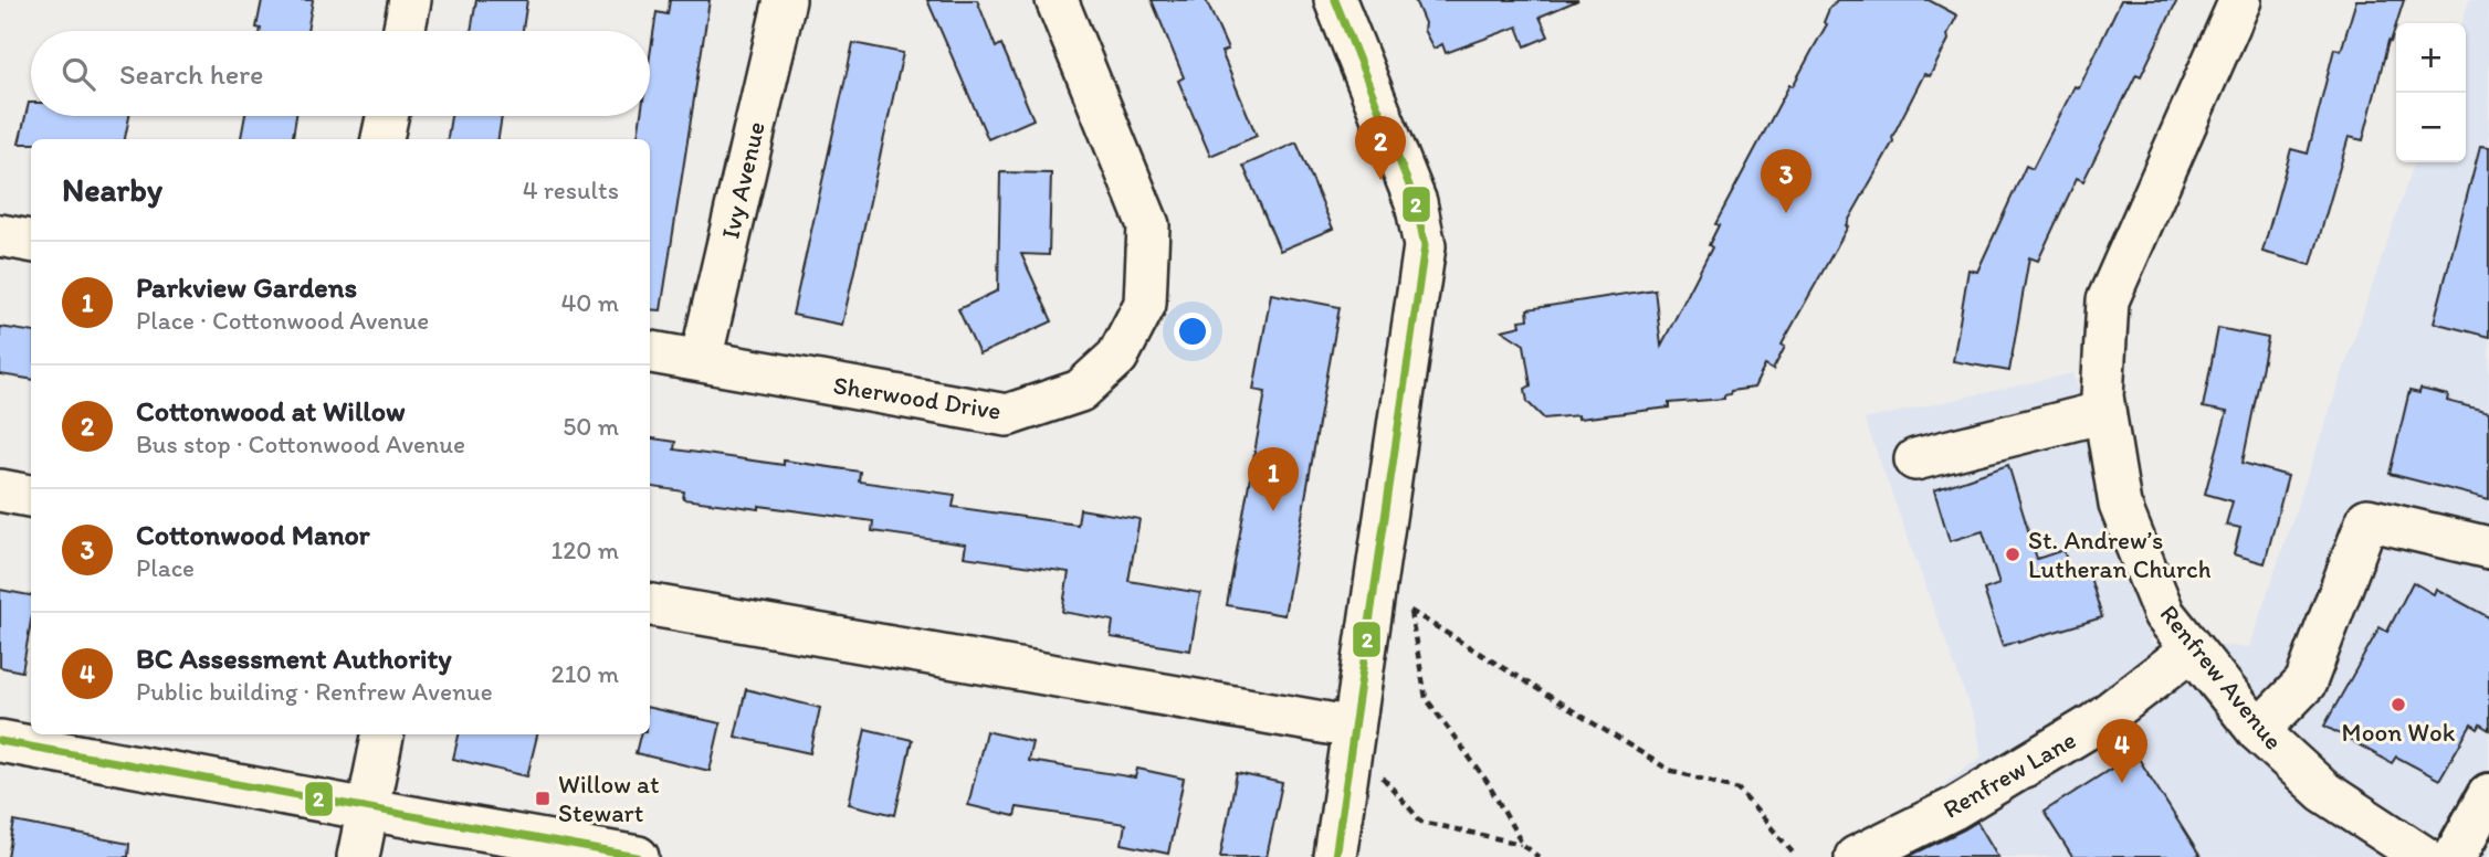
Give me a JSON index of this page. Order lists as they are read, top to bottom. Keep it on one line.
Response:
{"streets":{"street":["Ivy Avenue","Sherwood Drive","Renfrew Avenue","Renfrew Lane"]},"crossings":[["Ivy Avenue","Sherwood Drive"],["Renfrew Avenue","Renfrew Lane"]],"places":{"other":["St. Andrew’s Lutheran Church","Moon Wok"],"transit":["Willow at Stewart"]},"lines":["transit line 2"],"page":{"map_buttons":["+","−"],"search":"Search here","pins":["2","3","1","4"],"heading":["Nearby","4 results"],"list":[{"mark":"1","name":"Parkview Gardens","note":"Place · Cottonwood Avenue","value":"40 m"},{"mark":"2","name":"Cottonwood at Willow","note":"Bus stop · Cottonwood Avenue","value":"50 m"},{"mark":"3","name":"Cottonwood Manor","note":"Place","value":"120 m"},{"mark":"4","name":"BC Assessment Authority","note":"Public building · Renfrew Avenue","value":"210 m"}]}}
